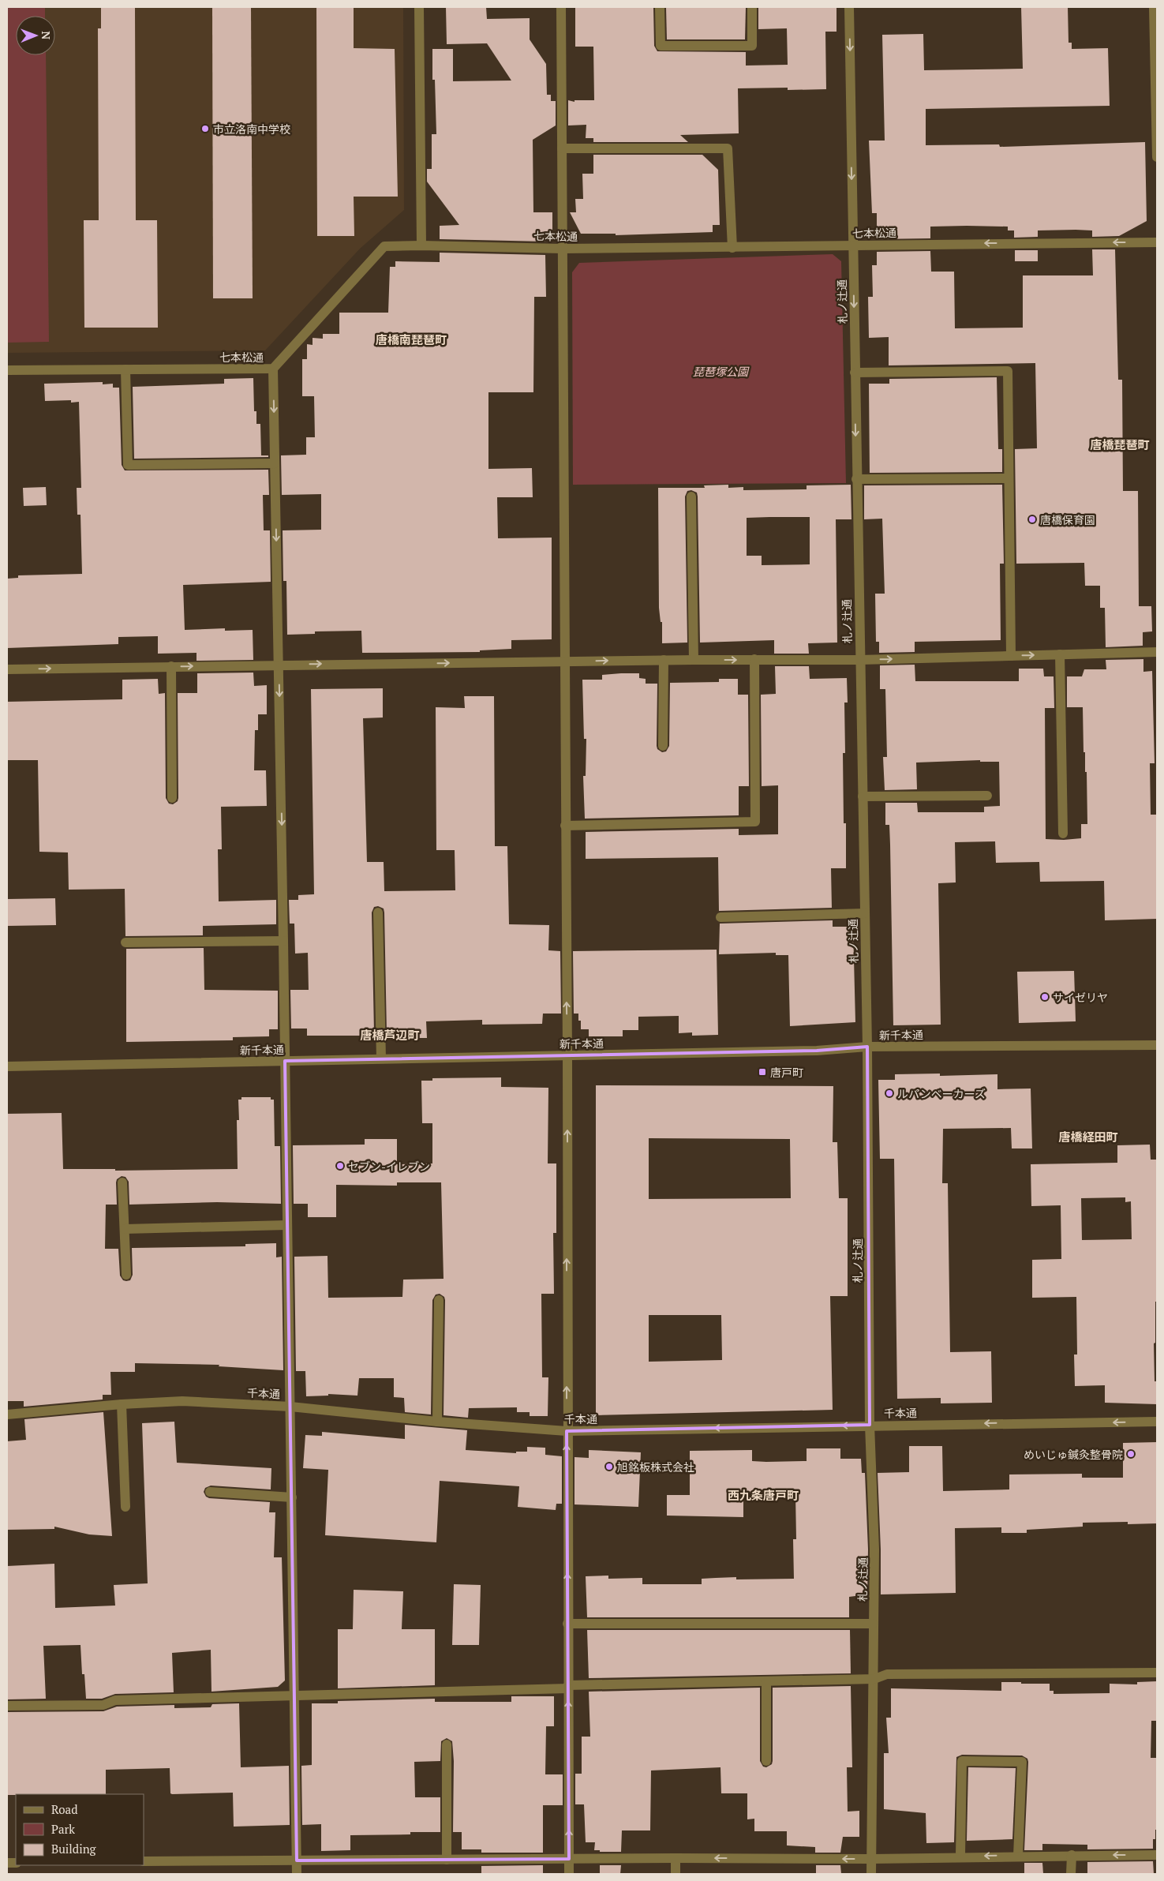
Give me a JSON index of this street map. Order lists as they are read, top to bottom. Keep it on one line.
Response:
{"streets":{"street":["七本松通","札ノ辻通","新千本通","千本通"]},"crossings":[["七本松通","札ノ辻通"],["札ノ辻通","新千本通"],["札ノ辻通","千本通"]],"one_way":["千本通"],"districts":["唐橋南琵琶町","唐橋琵琶町","唐橋芦辺町","唐橋経田町","西九条唐戸町"],"parks":["琵琶塚公園"],"places":{"other":["市立洛南中学校","唐橋保育園","サイゼリヤ","ルパンベーカーズ","セブン-イレブン","めいじゅ鍼灸整骨院","旭銘板株式会社"],"transit":["唐戸町"]},"legend":["Road","Park","Building"],"north":"right"}
